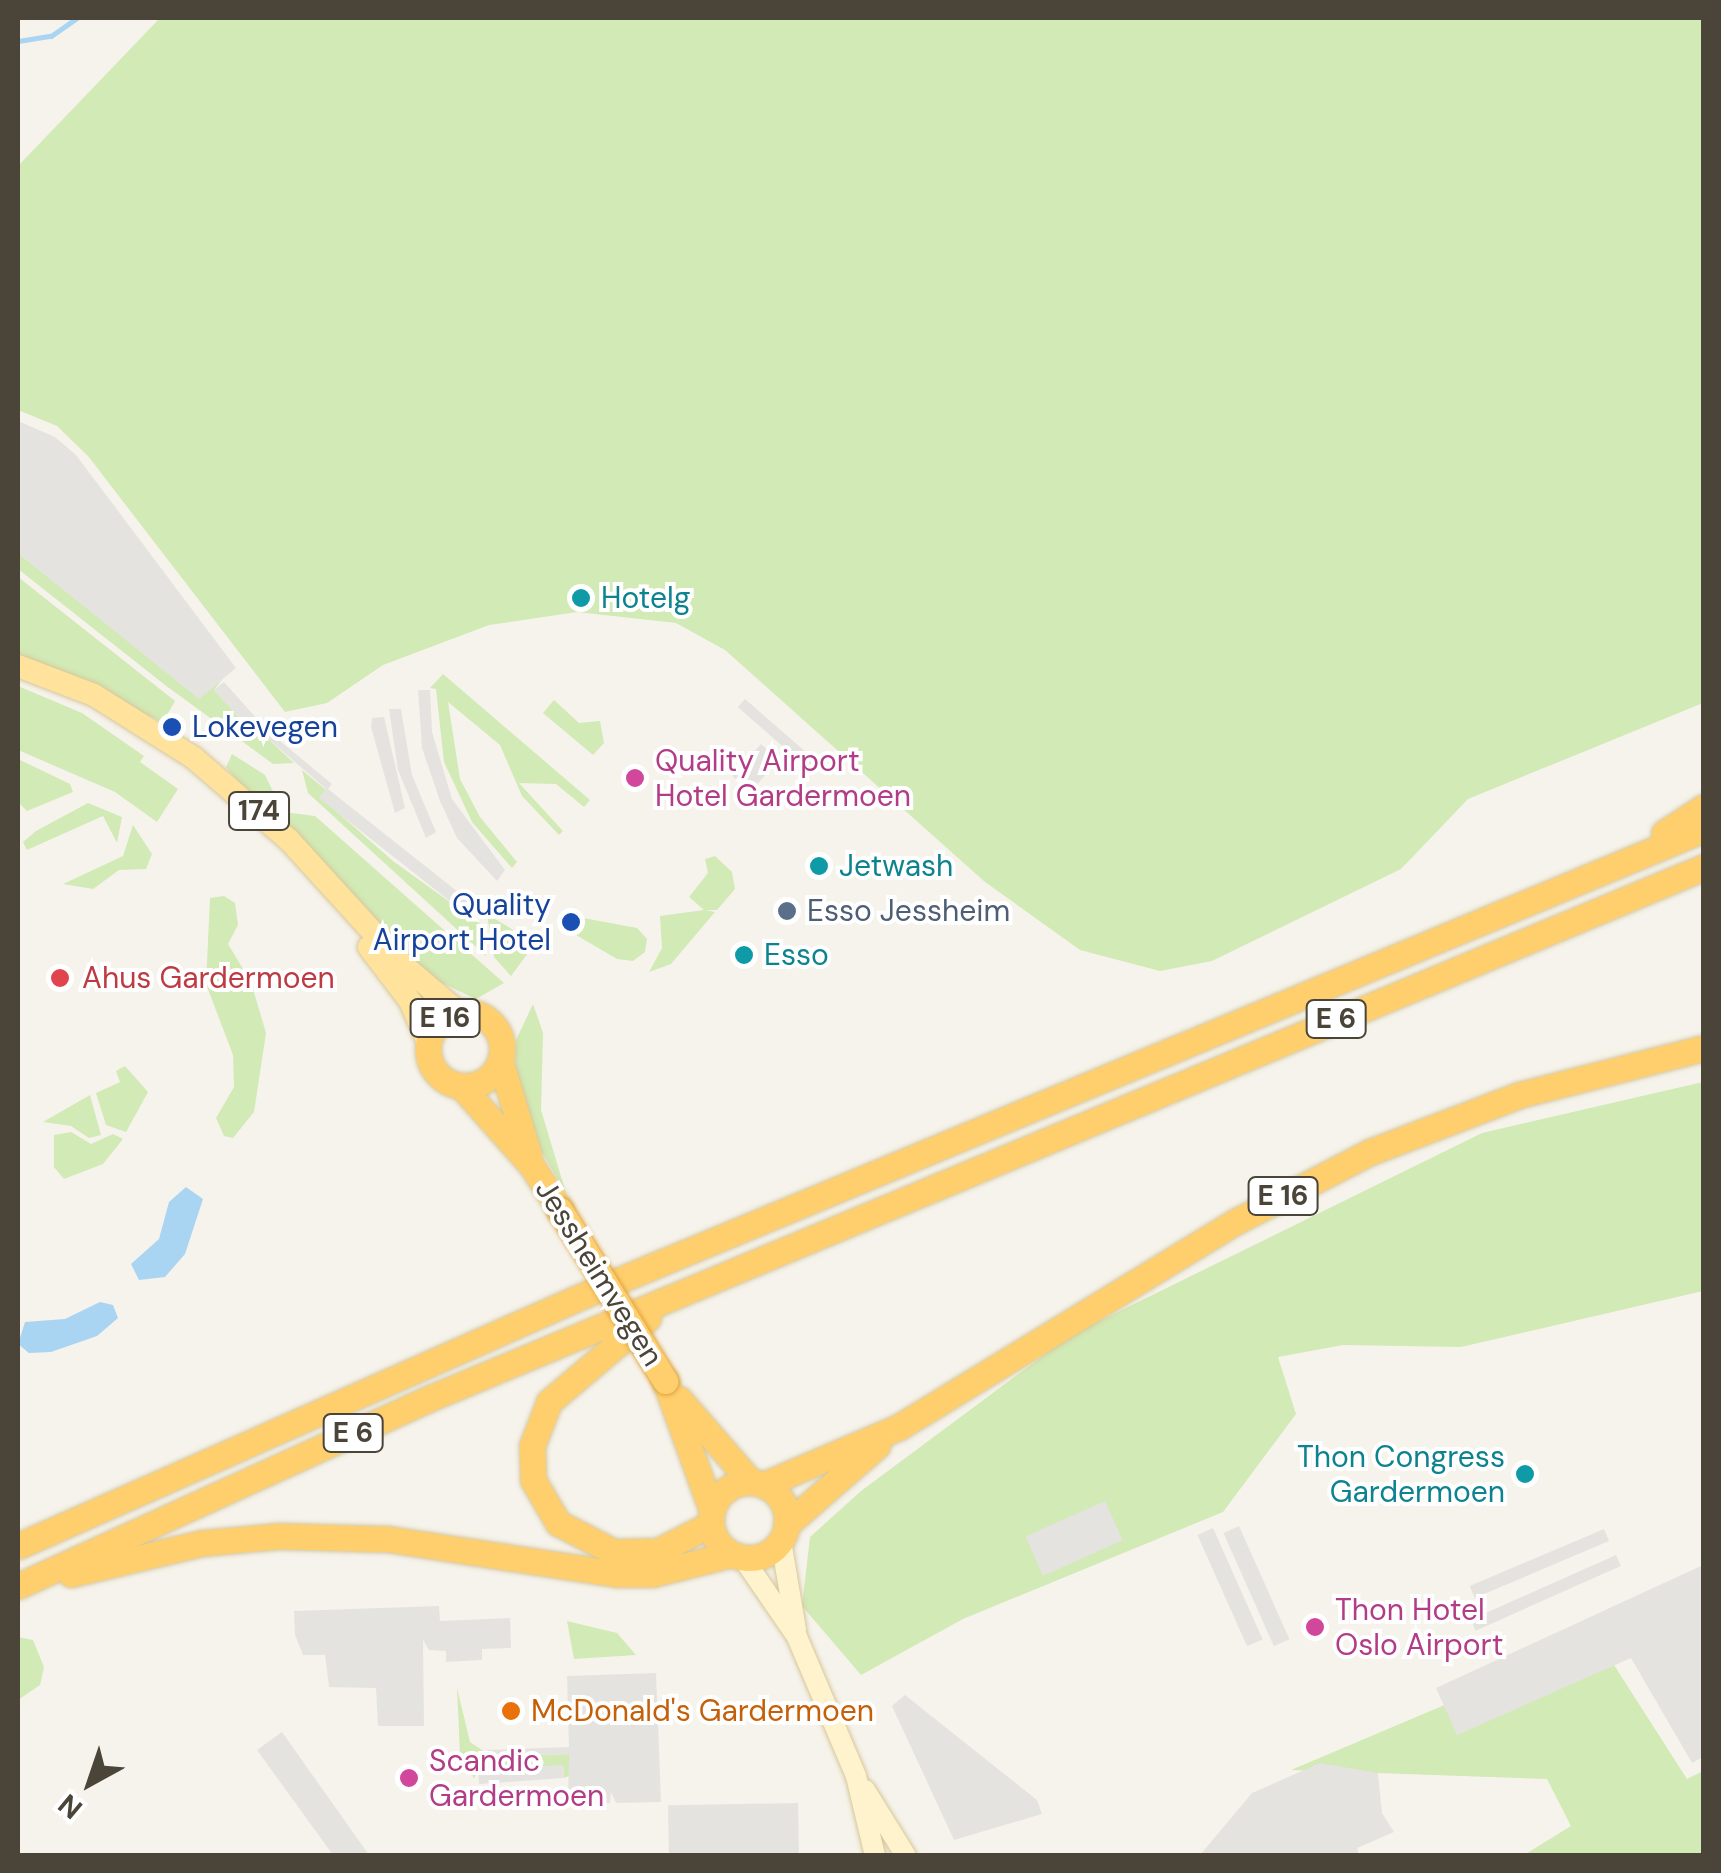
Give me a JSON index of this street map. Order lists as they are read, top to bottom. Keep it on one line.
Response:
{"streets":{"highway":["E 16","E 6","Jessheimvegen"],"main road":["174"]},"crossings":[["174","E 16"],["174","Jessheimvegen"],["E 16","E 6"],["E 16","Jessheimvegen"],["E 6","Jessheimvegen"]],"places":["Hotelg","Lokevegen","Quality Airport Hotel Gardermoen","Jetwash","Esso Jessheim","Quality Airport Hotel","Esso","Ahus Gardermoen","Thon Congress Gardermoen","Thon Hotel Oslo Airport","McDonald's Gardermoen","Scandic Gardermoen"],"north":"bottom left"}
